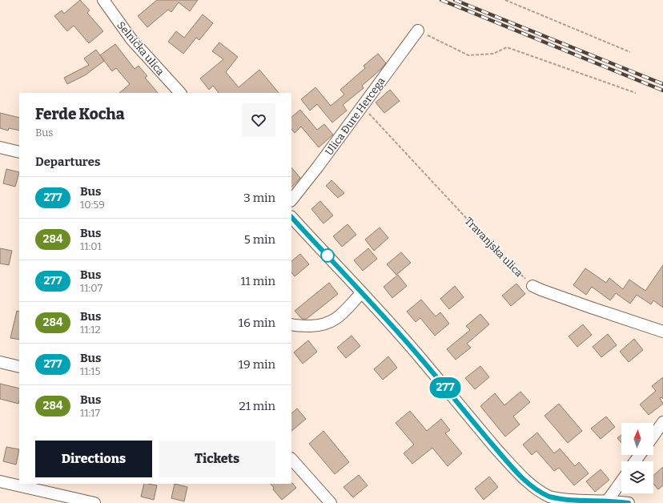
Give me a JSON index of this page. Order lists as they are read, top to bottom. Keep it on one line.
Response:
{"streets":{"street":["Selnička ulica","Ulica Đure Hercega"],"path":["Travanjska ulica"]},"crossings":[["Ulica Đure Hercega","Travanjska ulica"]],"lines":["bus line 277"],"north":"top","page":{"on_map":"277","heading":[["Ferde Kocha","Bus"],"Departures"],"list":[{"mark":"277","name":"Bus","note":"10:59","value":"3 min"},{"mark":"284","name":"Bus","note":"11:01","value":"5 min"},{"mark":"277","name":"Bus","note":"11:07","value":"11 min"},{"mark":"284","name":"Bus","note":"11:12","value":"16 min"},{"mark":"277","name":"Bus","note":"11:15","value":"19 min"},{"mark":"284","name":"Bus","note":"11:17","value":"21 min"}],"buttons":["Directions","Tickets"]}}
